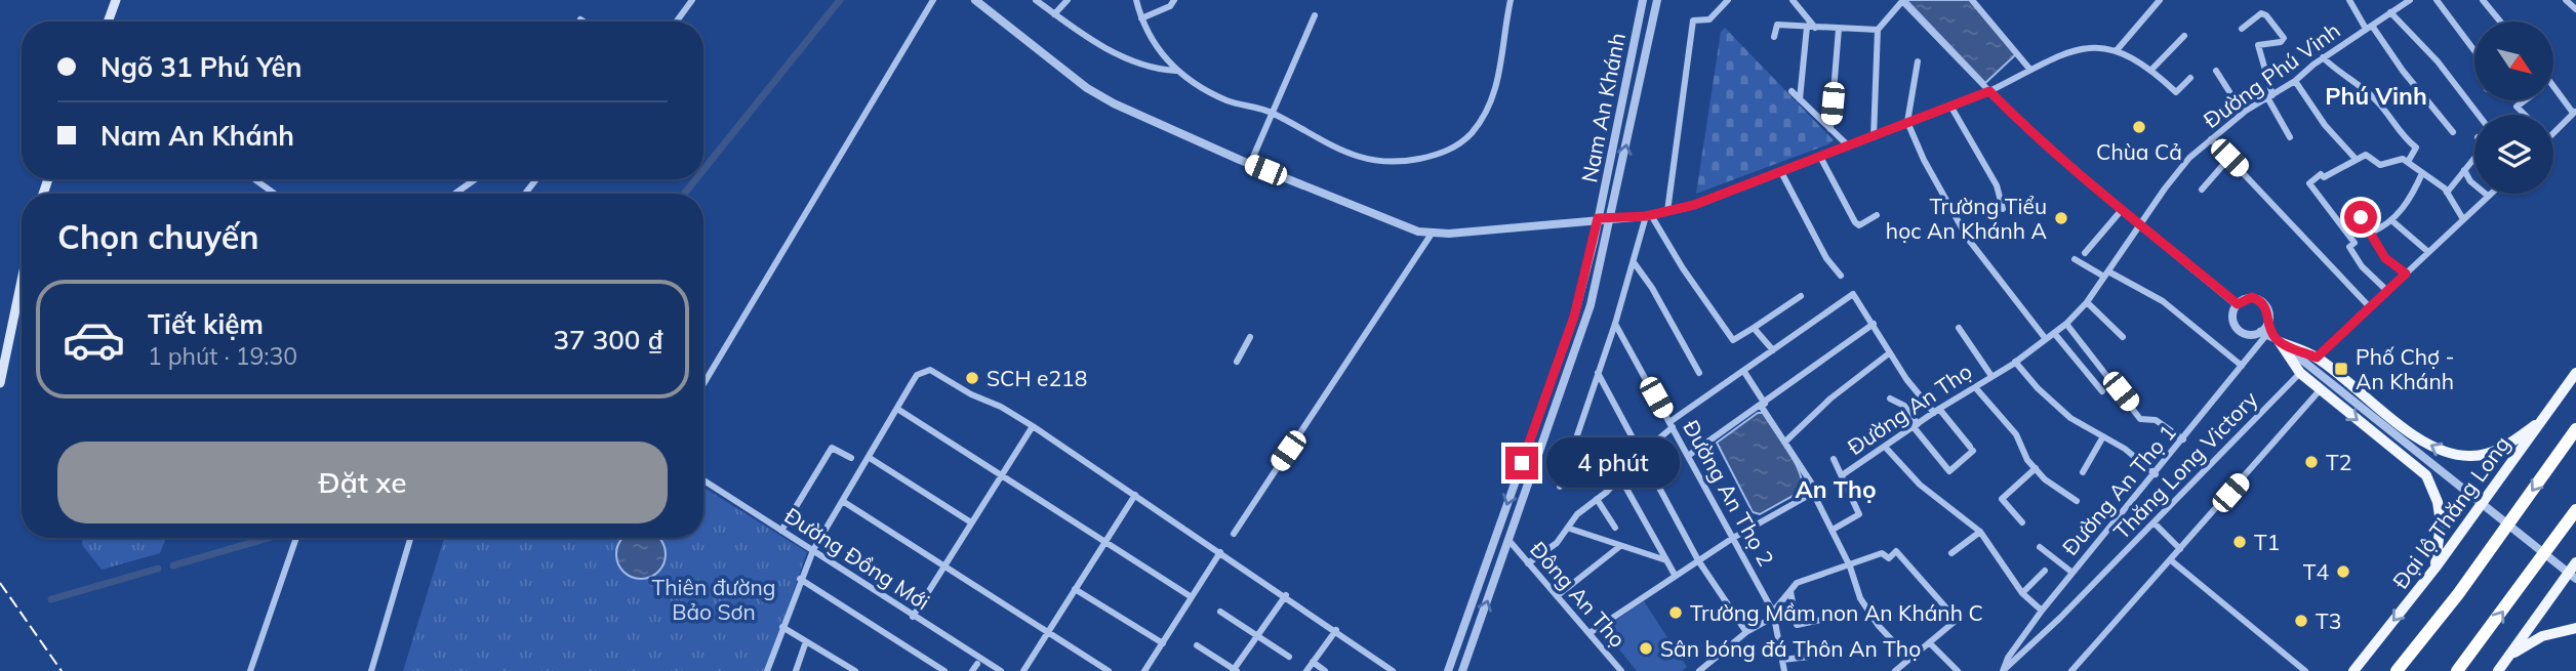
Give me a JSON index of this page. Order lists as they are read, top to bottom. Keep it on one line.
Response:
{"streets":{"main road":["Đại lộ Thăng Long"],"street":["Đường Phú Vinh","Nam An Khánh","Đường An Thọ","Thăng Long Victory","Đường An Thọ 1","Đường An Thọ 2","Đường Đồng Mới","Đông An Thọ"]},"crossings":[["Đường Phú Vinh","Đường An Thọ"],["Nam An Khánh","Đông An Thọ"],["Thăng Long Victory","Đường An Thọ 1"]],"one_way":["Đại lộ Thăng Long"],"districts":["Phú Vinh","An Thọ"],"parks":["Thiên đường Bảo Sơn"],"places":{"other":["Chùa Cả","Trường Tiểu học An Khánh A","SCH e218","T2","T1","T4","Trường Mầm non An Khánh C","T3","Sân bóng đá Thôn An Thọ"],"transit":["Phố Chợ - An Khánh"]},"north":"bottom right","page":{"banner":["Ngõ 31 Phú Yên","Nam An Khánh"],"heading":"Chọn chuyến","list":[{"name":"Tiết kiệm","note":"1 phút · 19:30","value":"37 300 ₫"}],"buttons":"Đặt xe","bubble":"4 phút"}}
